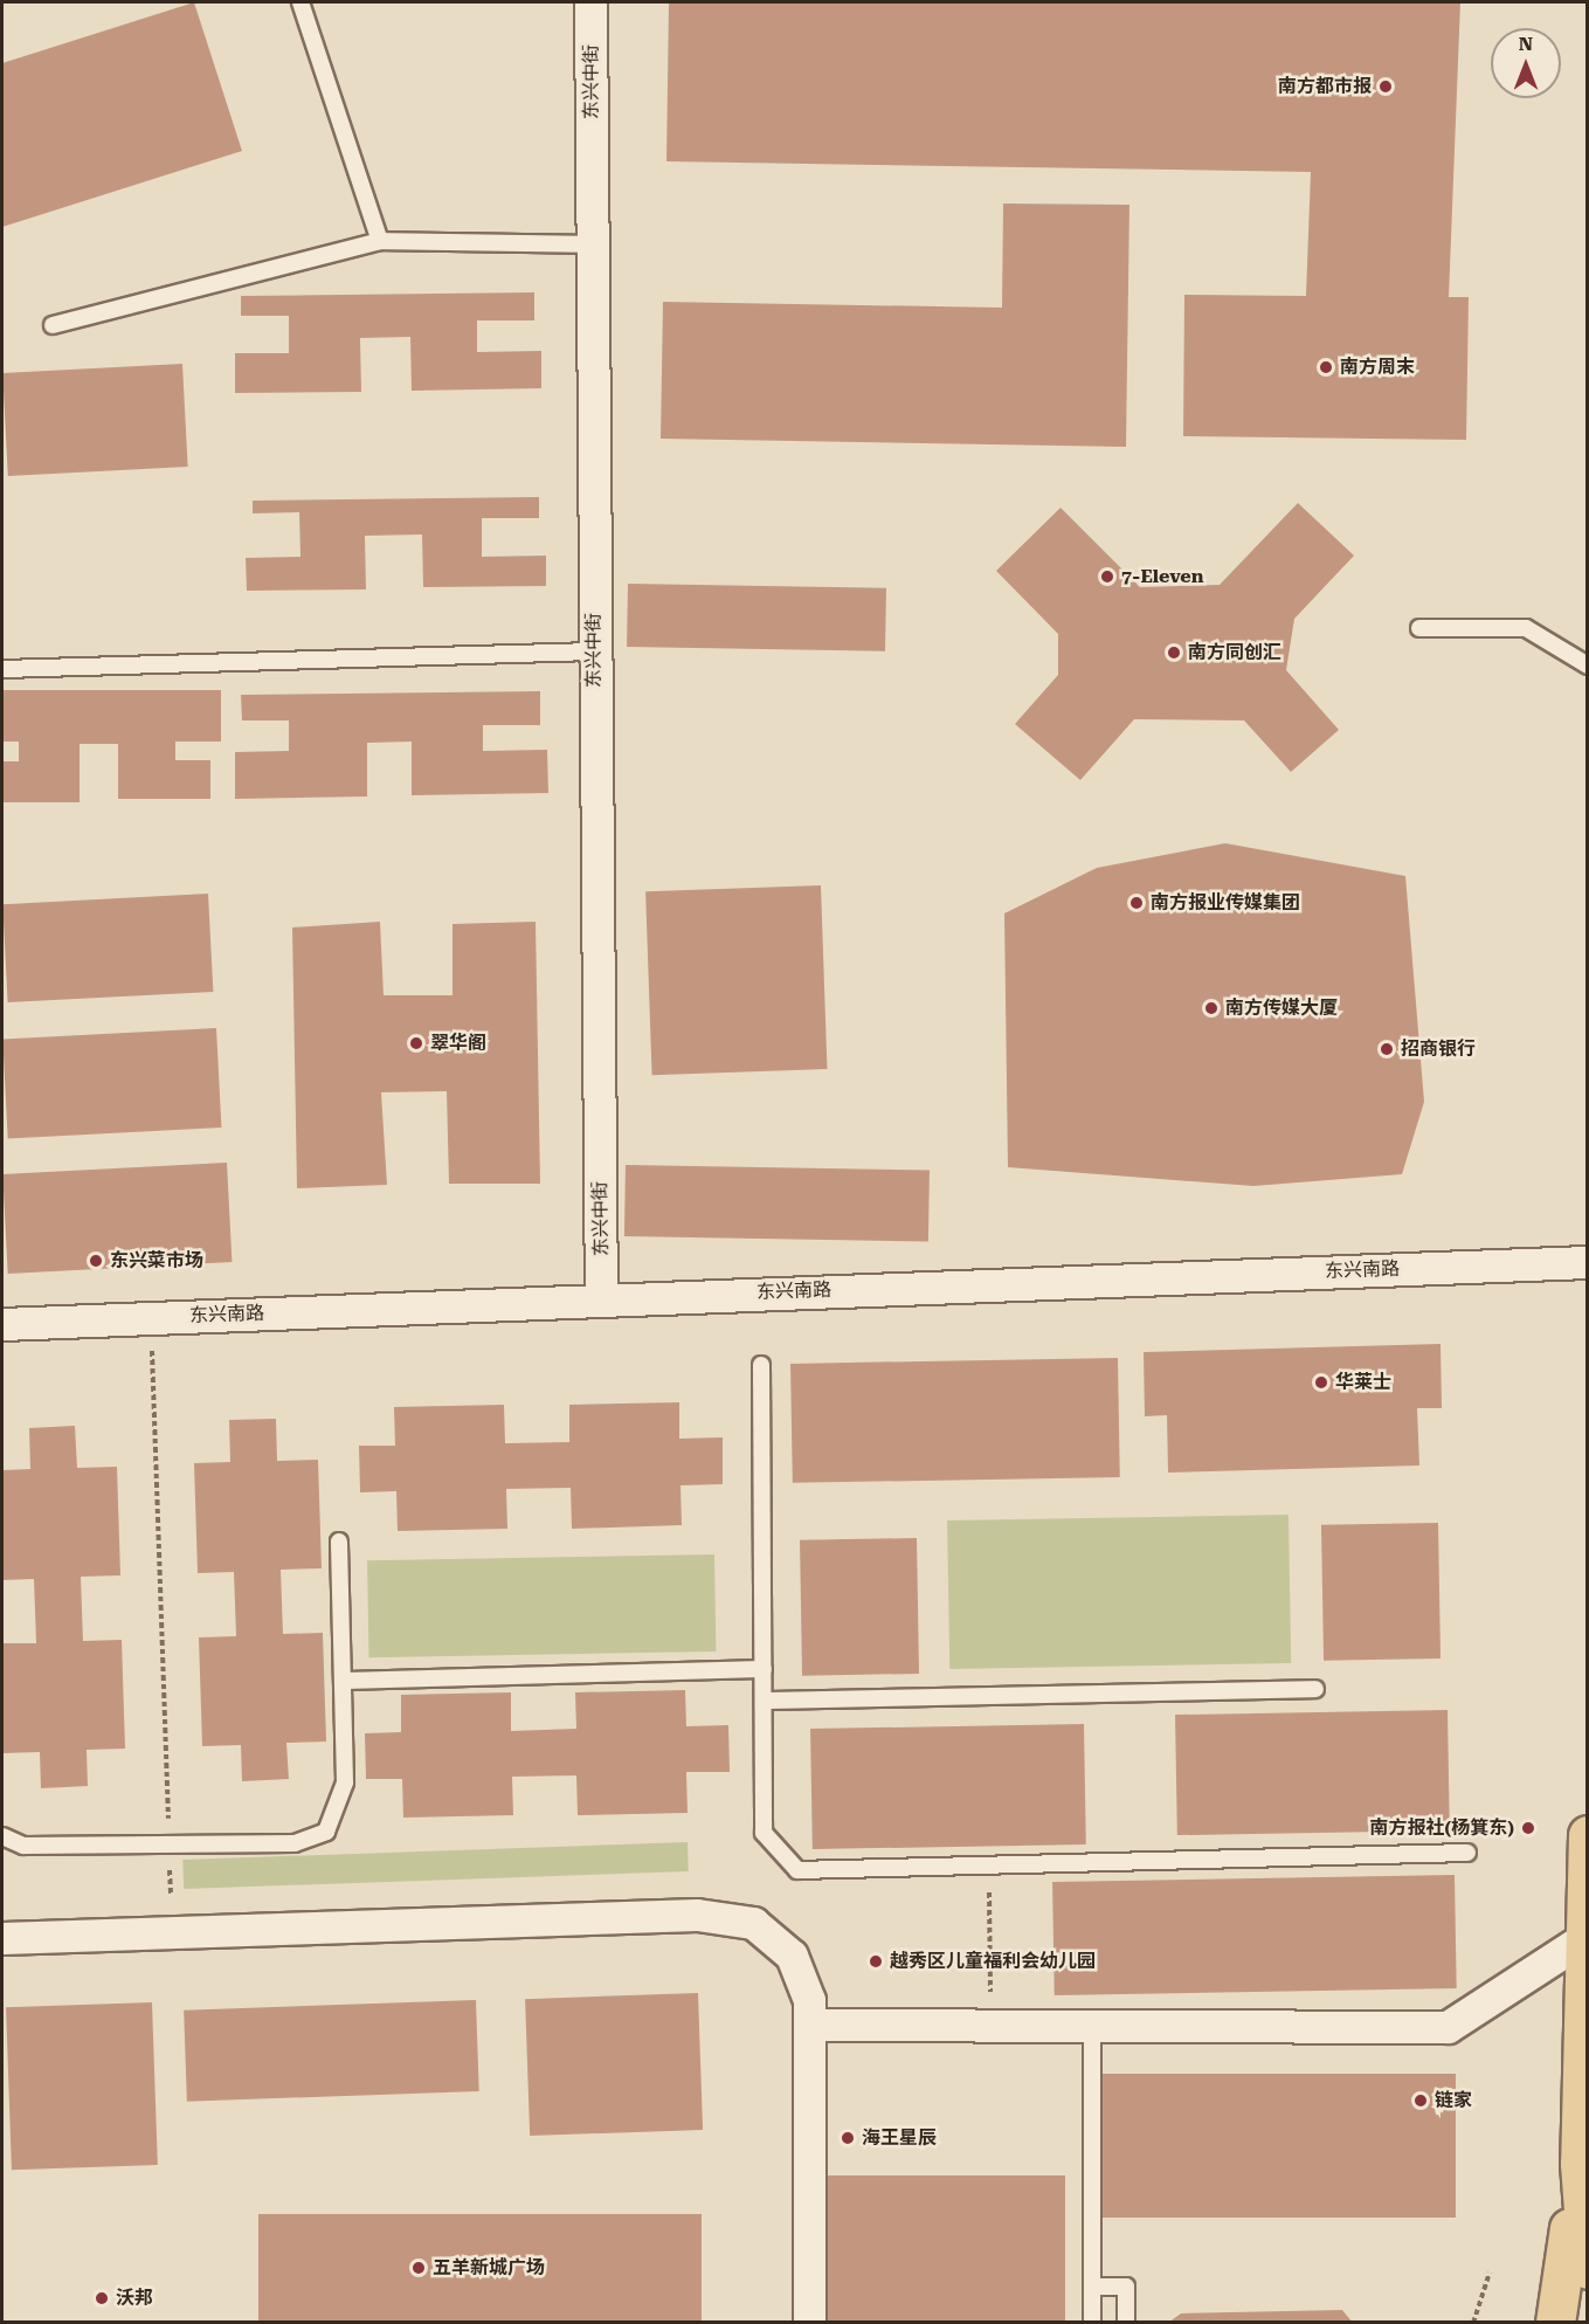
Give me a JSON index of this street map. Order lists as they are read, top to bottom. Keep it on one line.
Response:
{"streets":{"street":["东兴中街","东兴南路"]},"crossings":[["东兴中街","东兴南路"]],"places":["南方都市报","南方周末","7-Eleven","南方同创汇","南方报业传媒集团","南方传媒大厦","翠华阁","招商银行","东兴菜市场","华莱士","南方报社(杨箕东)","越秀区儿童福利会幼儿园","链家","海王星辰","五羊新城广场","沃邦"],"north":"top"}
